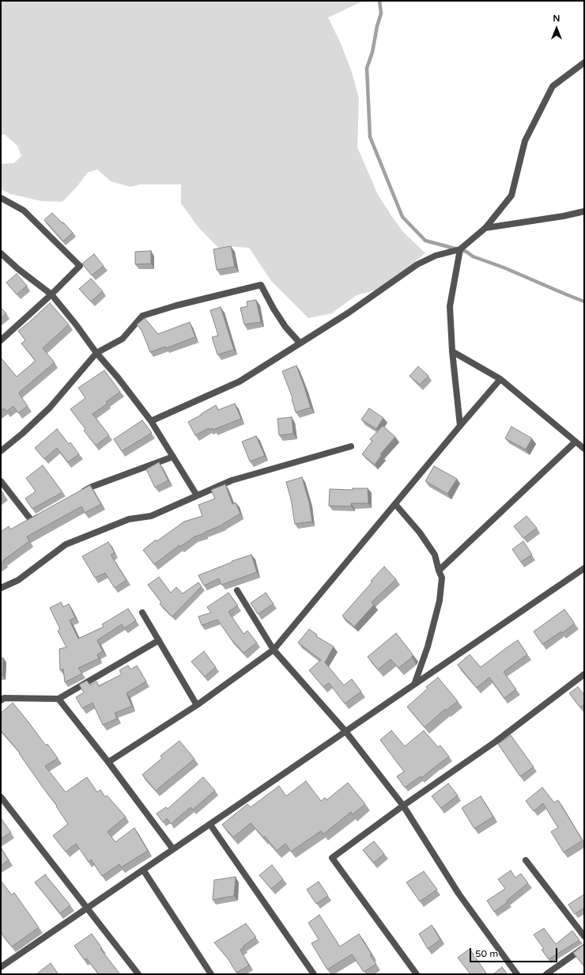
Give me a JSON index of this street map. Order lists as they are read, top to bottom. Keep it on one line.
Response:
{"scale_bar":"50 m","north":"top"}
